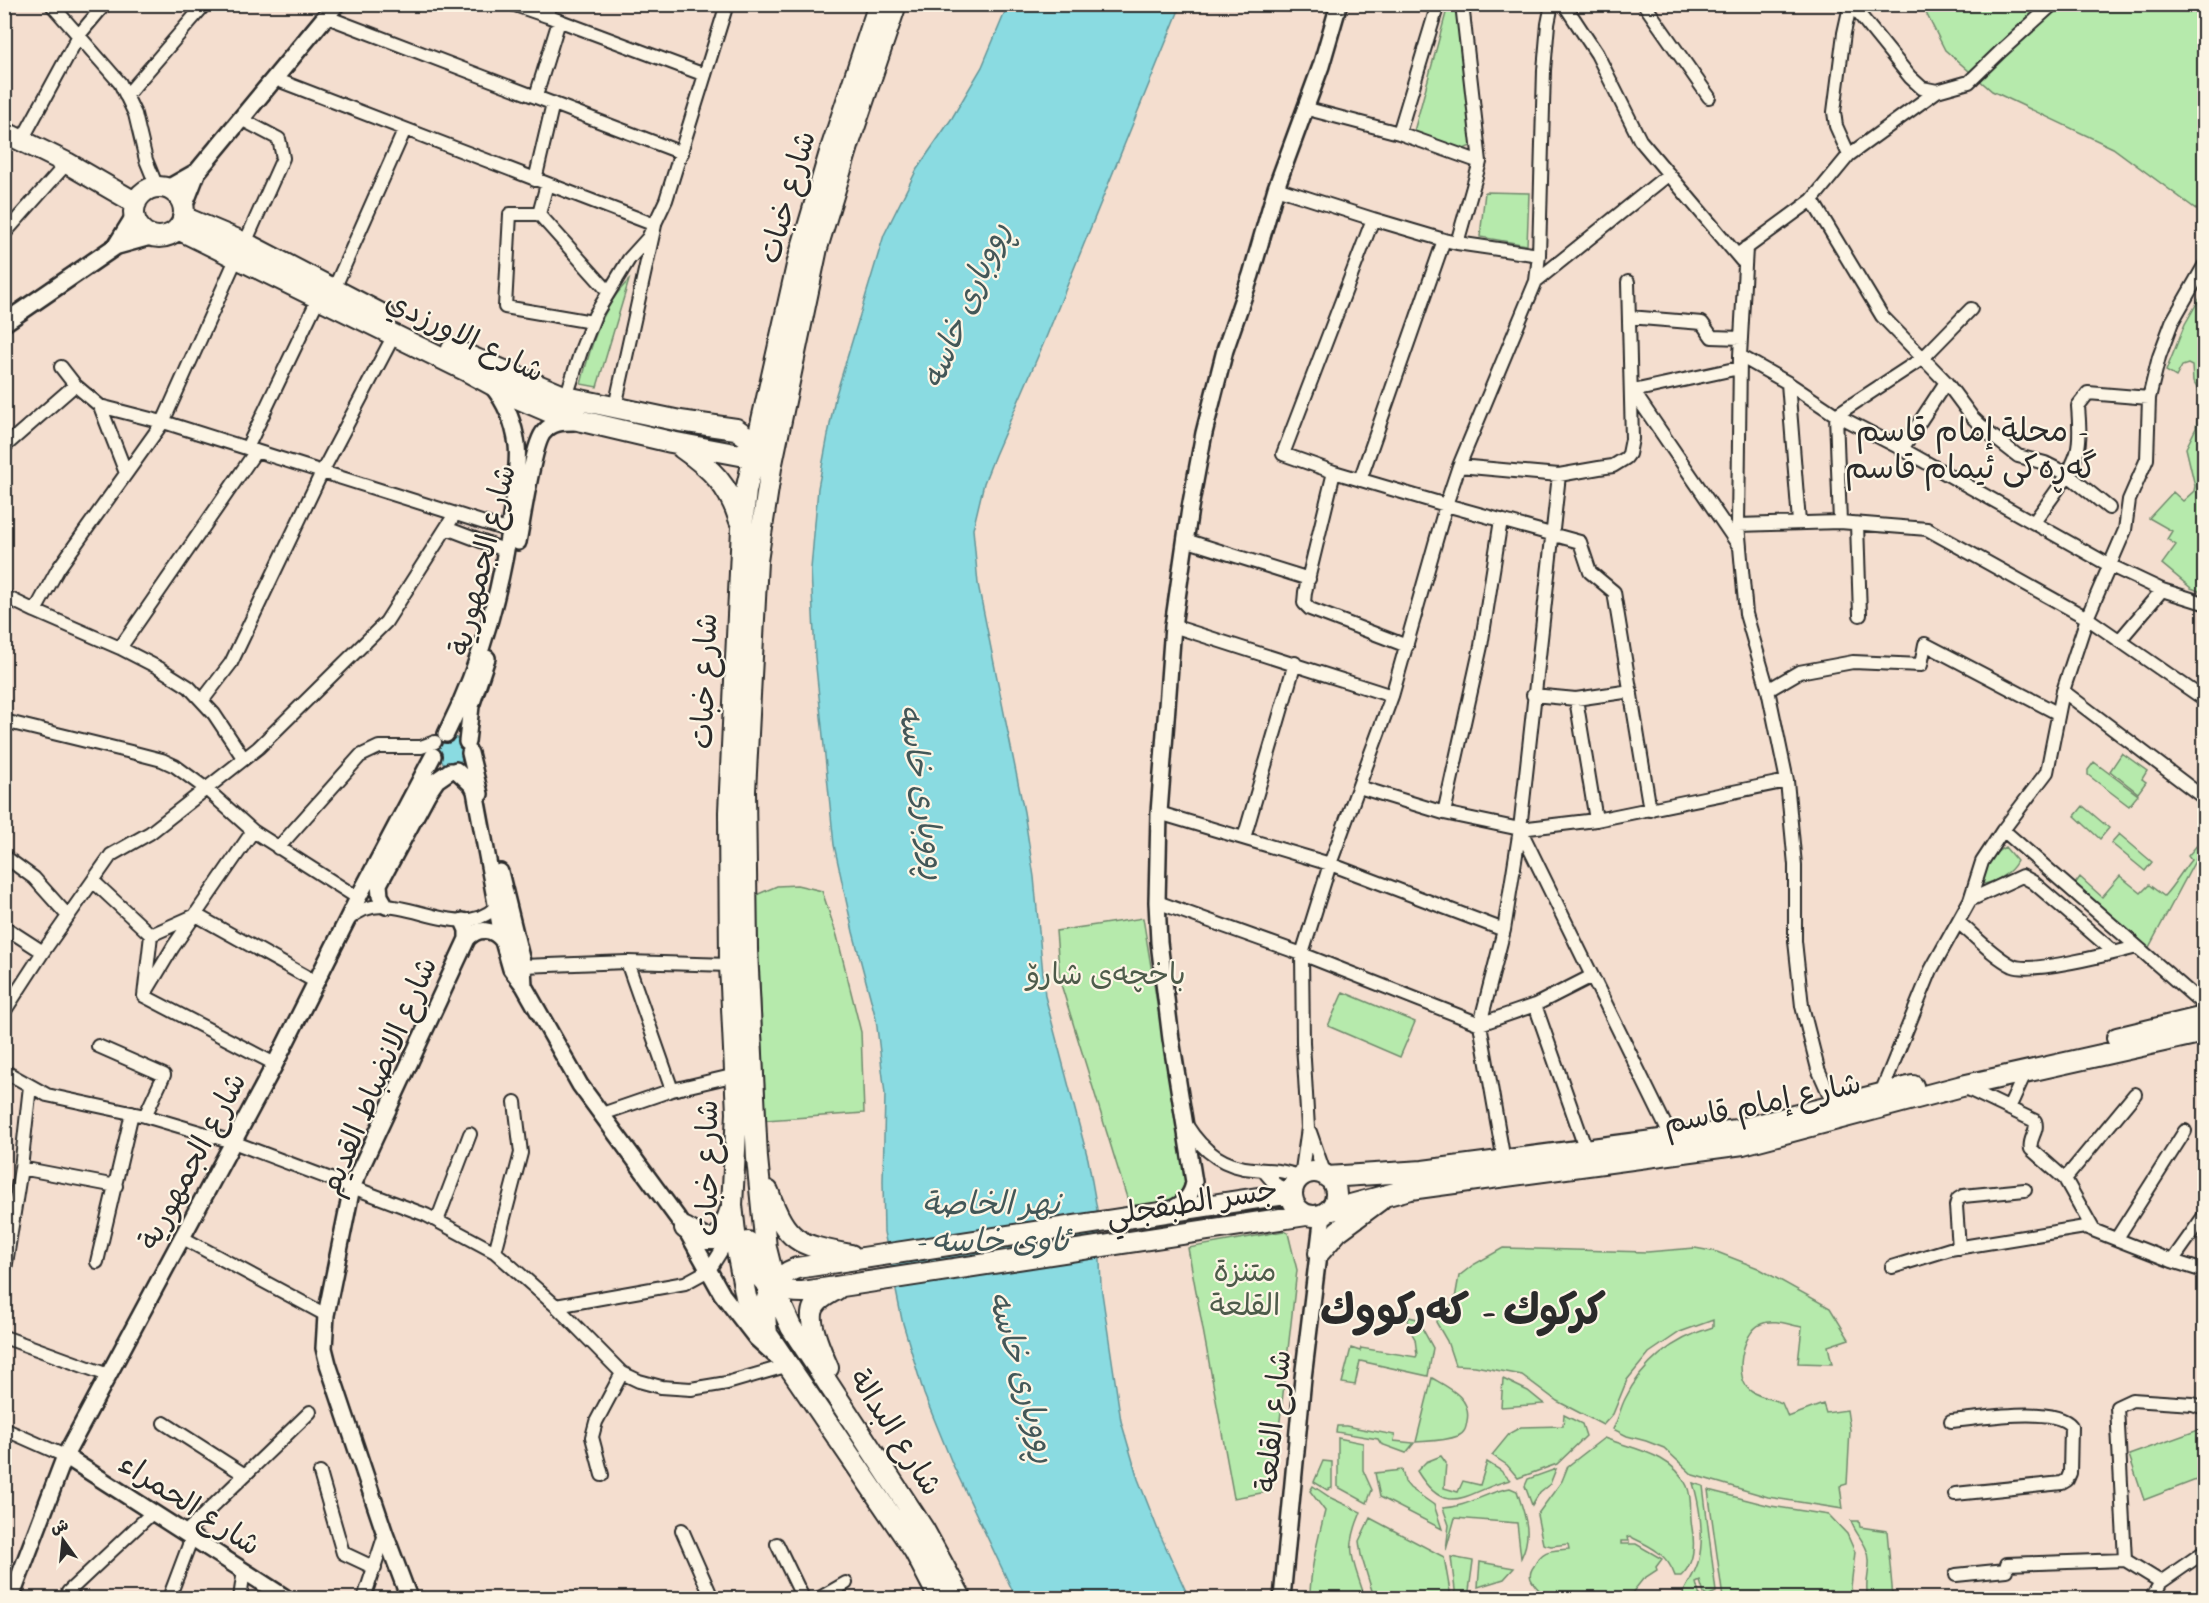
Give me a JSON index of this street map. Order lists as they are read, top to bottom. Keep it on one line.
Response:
{"streets":{"main road":["شارع خبات","شارع الاورزدي","شارع إمام قاسم","جسر الطبقجلي","شارع البدالة"],"street":["شارع الجمهورية","شارع الانضباط القديم","شارع القلعة","شارع الحمراء"]},"crossings":[["شارع خبات","شارع الاورزدي"],["شارع خبات","جسر الطبقجلي"],["شارع خبات","شارع البدالة"],["شارع الاورزدي","شارع الجمهورية"],["شارع الجمهورية","شارع الحمراء"],["شارع إمام قاسم","جسر الطبقجلي"],["شارع إمام قاسم","شارع القلعة"],["جسر الطبقجلي","شارع القلعة"],["جسر الطبقجلي","شارع البدالة"]],"districts":["محلة إمام قاسم - گەڕەکی ئیمام قاسم","كركوك - کەرکووك"],"water":["ڕووباری خاسە","نهر الخاصة - ئاوی خاسە"],"parks":["باخچەی شارۆ","متنزة القلعة"],"north":"top"}
